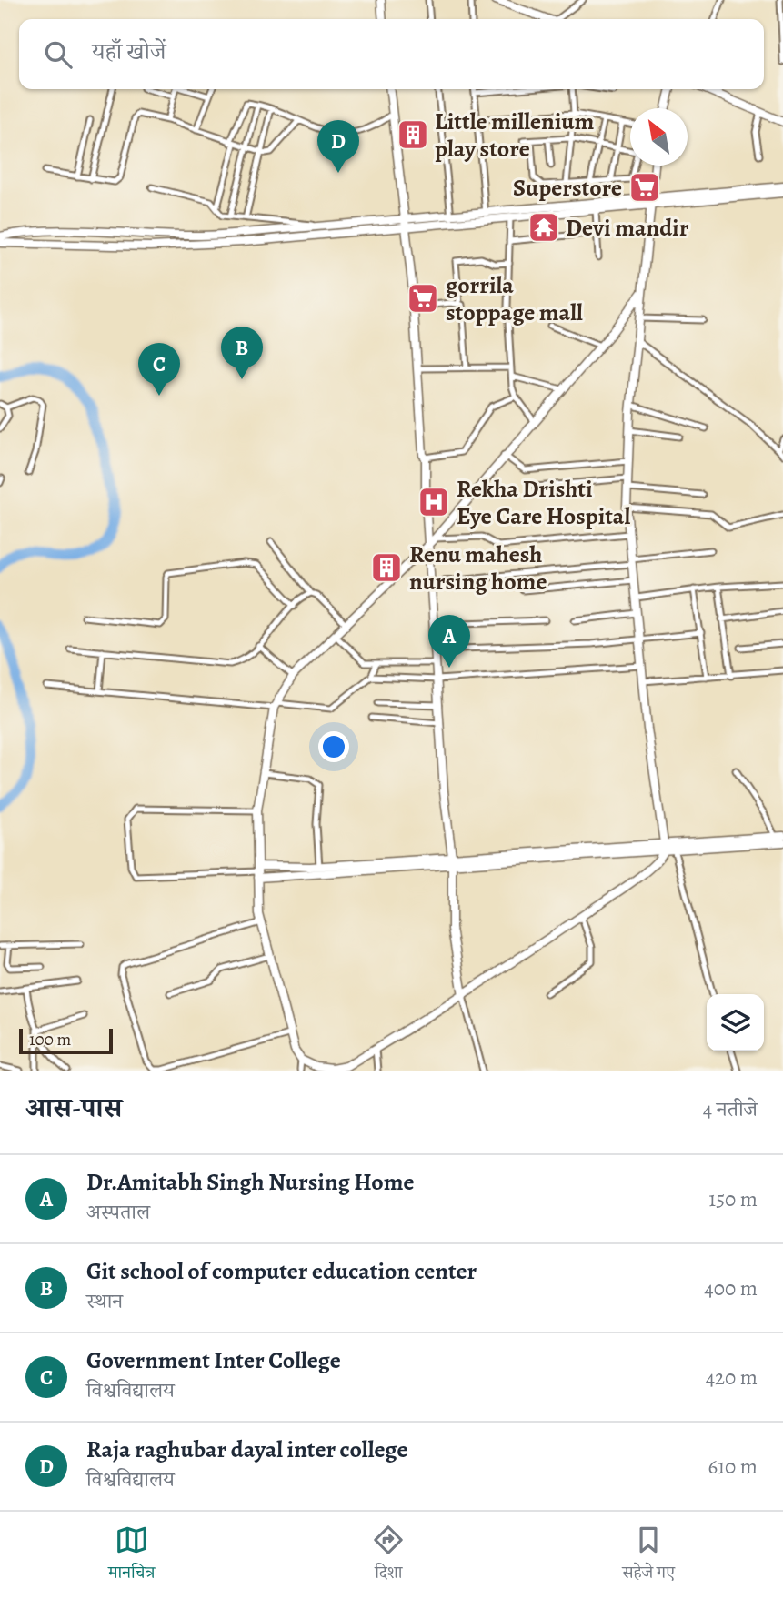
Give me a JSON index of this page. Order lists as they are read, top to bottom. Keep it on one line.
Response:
{"places":{"building":["Little millenium play store","Renu mahesh nursing home"],"supermarket":["Superstore","gorrila stoppage mall"],"temple":["Devi mandir"],"hospital":["Rekha Drishti Eye Care Hospital"]},"scale_bar":"100 m","north":"top left","page":{"search":"यहाँ खोजें","pins":["D","B","C","A"],"scale":"100 m","heading":["आस-पास","4 नतीजे"],"list":[{"mark":"A","name":"Dr.Amitabh Singh Nursing Home","note":"अस्पताल","value":"150 m"},{"mark":"B","name":"Git school of computer education center","note":"स्थान","value":"400 m"},{"mark":"C","name":"Government Inter College","note":"विश्वविद्यालय","value":"420 m"},{"mark":"D","name":"Raja raghubar dayal inter college","note":"विश्वविद्यालय","value":"610 m"}],"nav":["मानचित्र","दिशा","सहेजे गए"]}}
